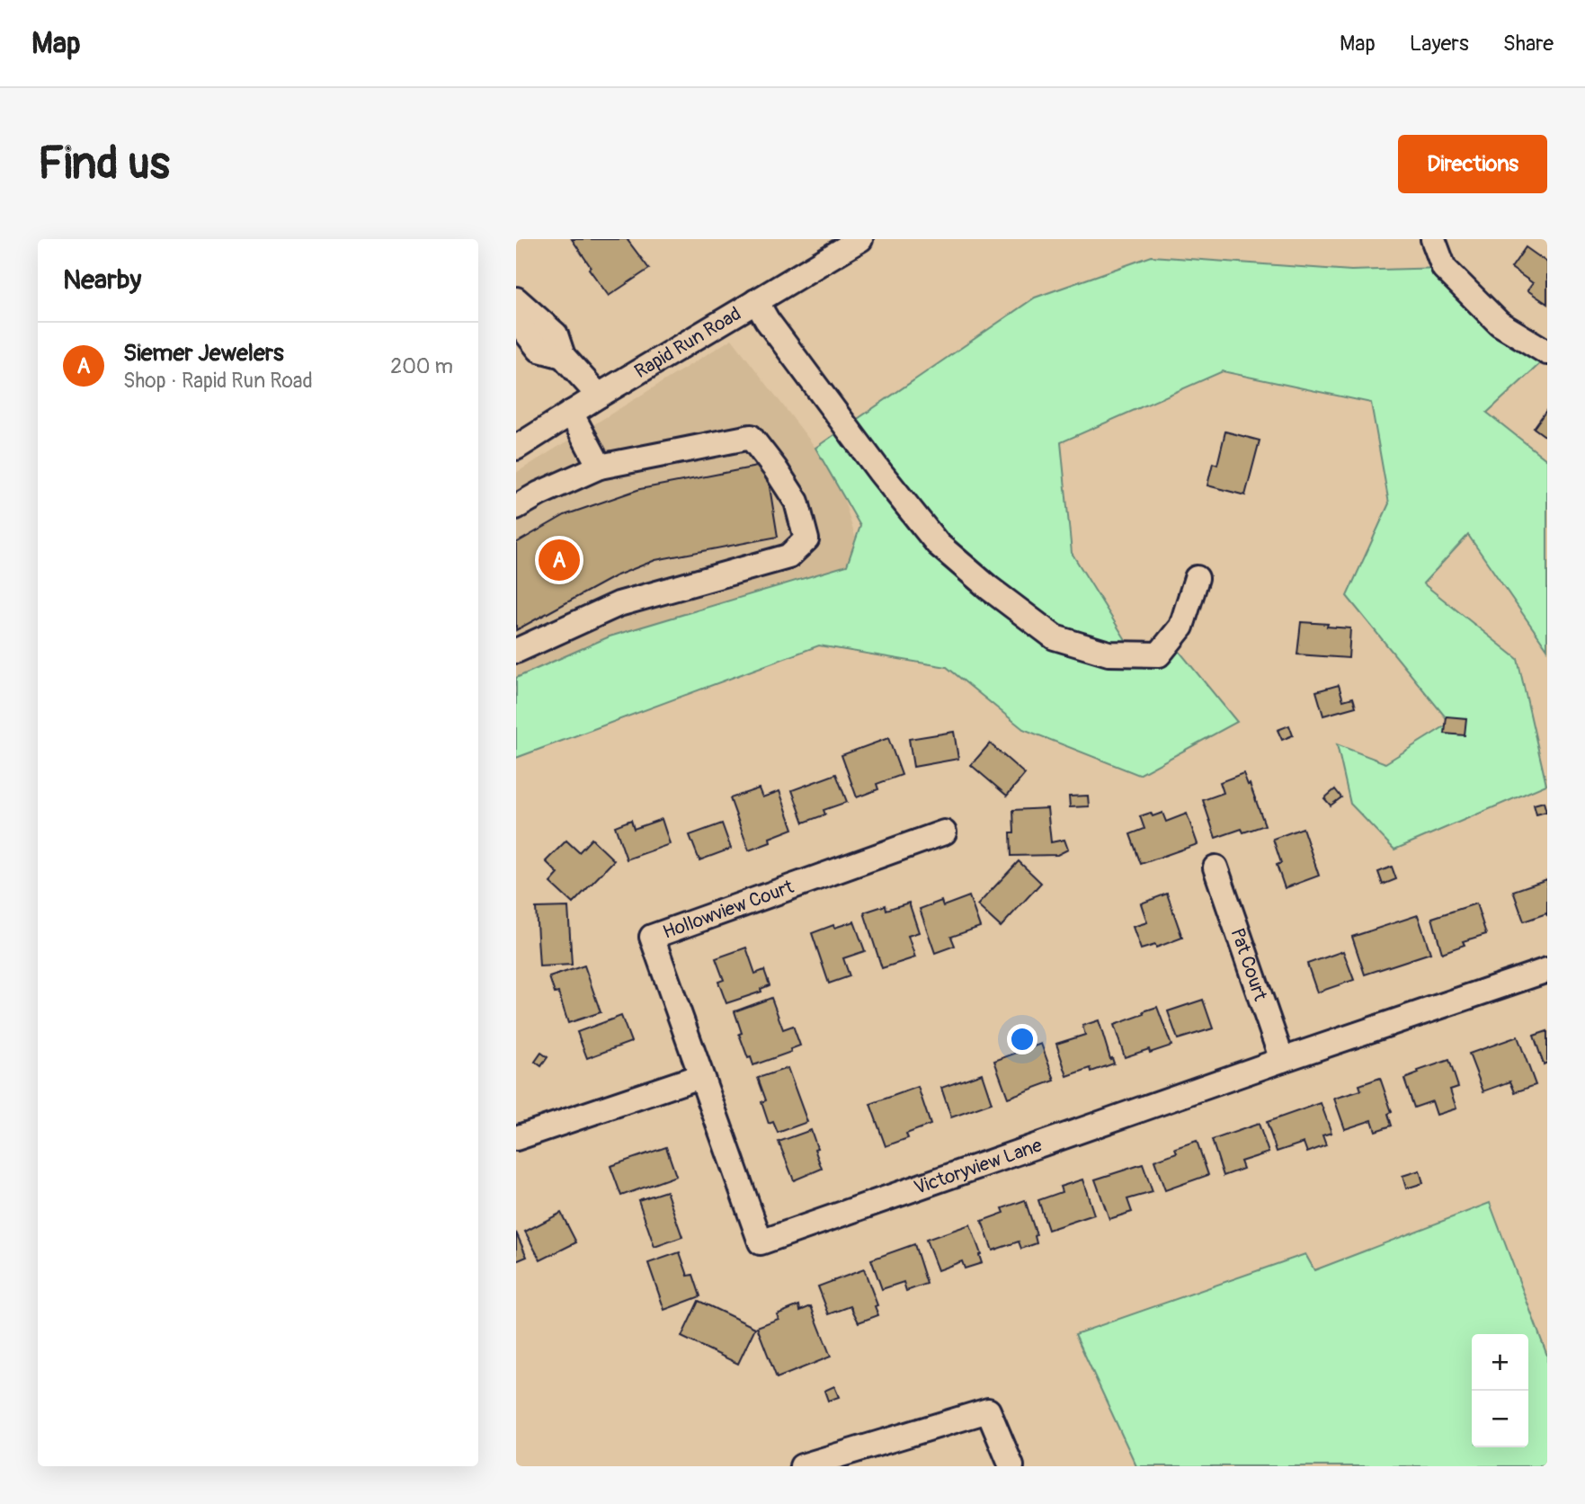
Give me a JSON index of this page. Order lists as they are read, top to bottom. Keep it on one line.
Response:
{"streets":{"street":["Rapid Run Road","Hollowview Court","Pat Court","Victoryview Lane"]},"crossings":[["Hollowview Court","Victoryview Lane"],["Pat Court","Victoryview Lane"]],"page":{"header":"Map","nav":["Map","Layers","Share"],"buttons":"Directions","title":"Find us","heading":"Nearby","list":[{"mark":"A","name":"Siemer Jewelers","note":"Shop · Rapid Run Road","value":"200 m"}],"pins":"A","map_buttons":["+","−"]}}
